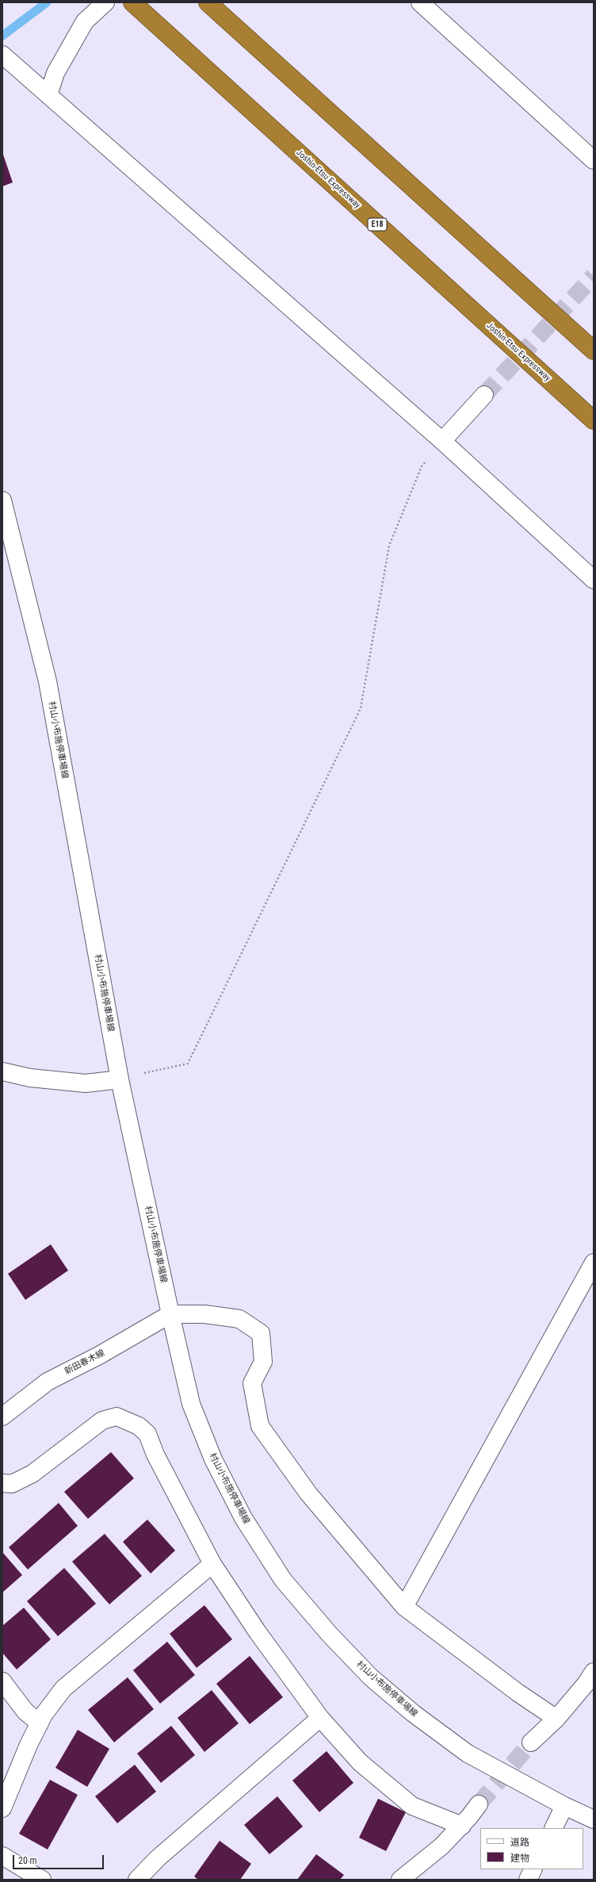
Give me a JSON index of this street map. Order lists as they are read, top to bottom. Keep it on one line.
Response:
{"streets":{"highway":["Joshin-Etsu Expressway","E18"],"street":["村山小布施停車場線","新田春木線"]},"crossings":[["村山小布施停車場線","新田春木線"]],"legend":["道路","建物"],"scale_bar":"20 m"}
